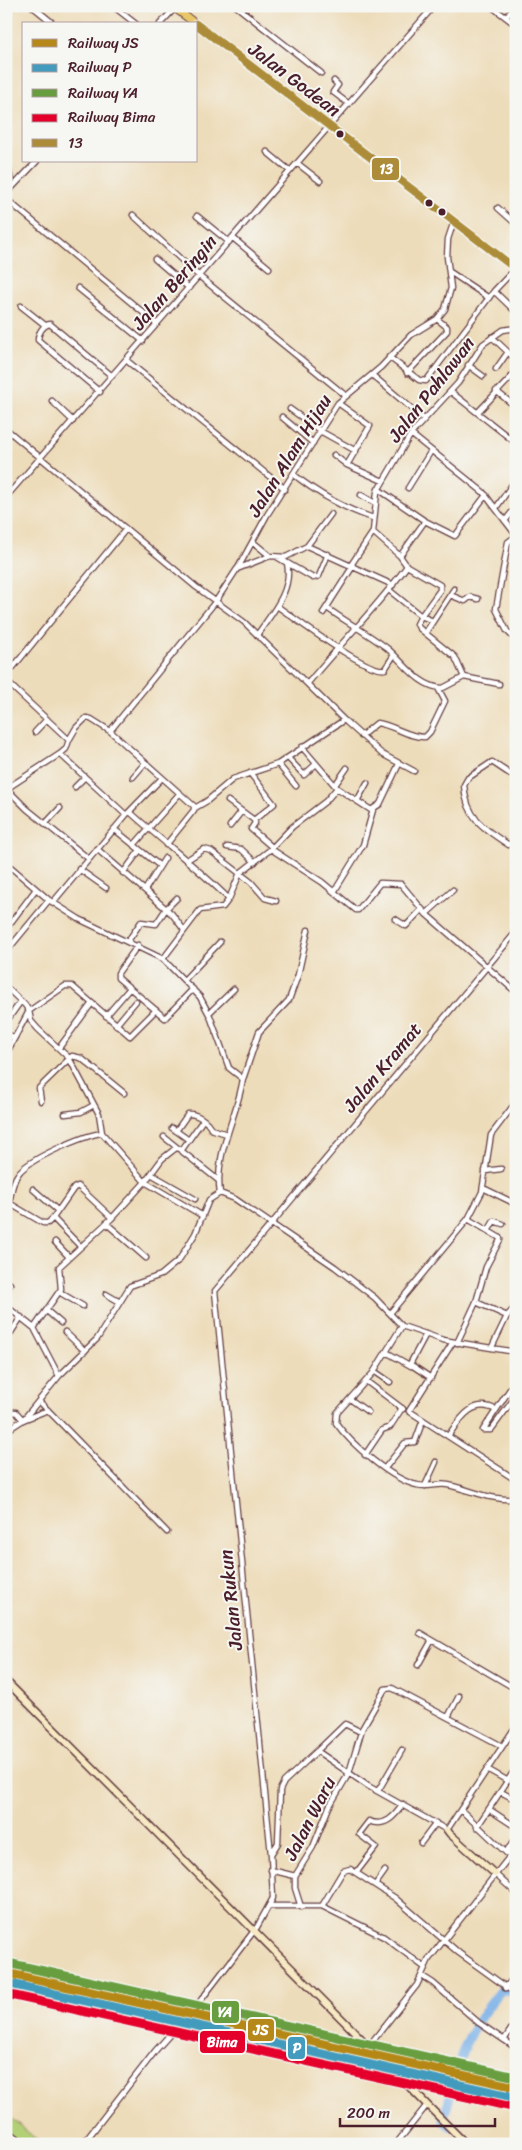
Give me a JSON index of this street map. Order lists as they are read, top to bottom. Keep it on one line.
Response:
{"streets":{"main road":["Jalan Godean"],"street":["Jalan Beringin","Jalan Pahlawan","Jalan Alam Hijau","Jalan Kramat","Jalan Rukun","Jalan Waru"]},"crossings":[["Jalan Godean","Jalan Beringin"],["Jalan Godean","Jalan Alam Hijau"],["Jalan Kramat","Jalan Rukun"]],"lines":["transit line 13","rail line YA","rail line JS","rail line P","rail line Bima"],"legend":["Railway JS","Railway P","Railway YA","Railway Bima","13"],"scale_bar":"200 m"}
